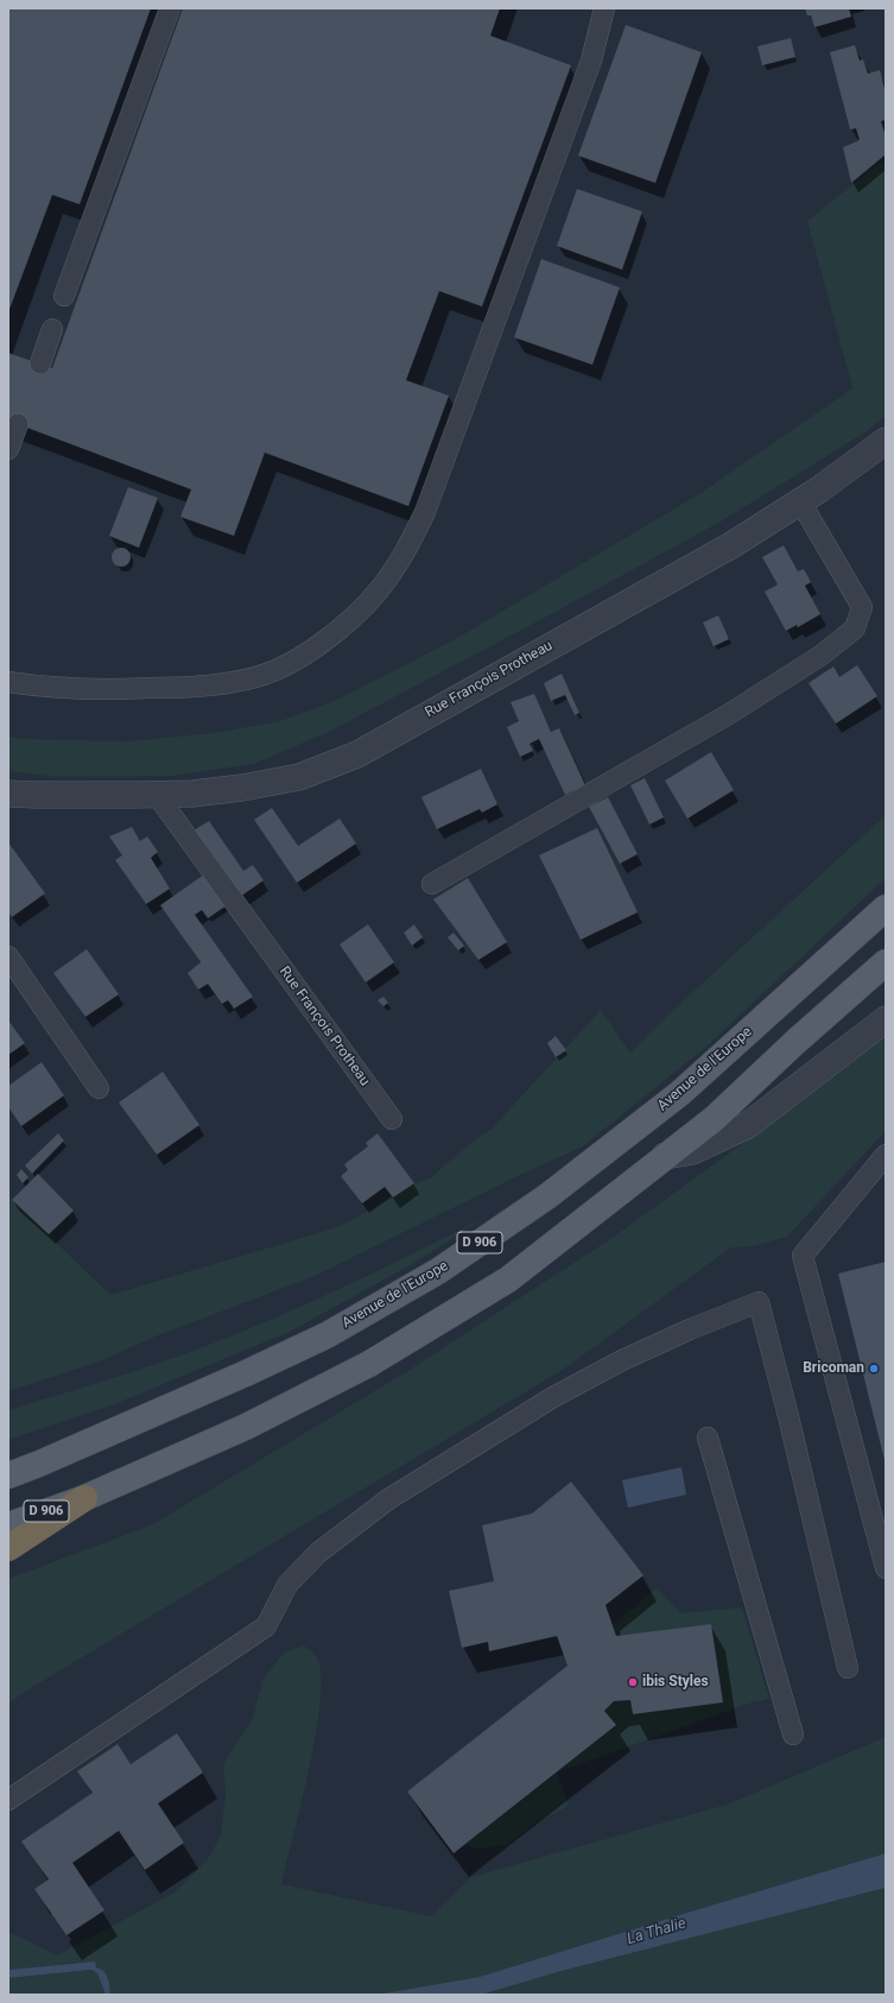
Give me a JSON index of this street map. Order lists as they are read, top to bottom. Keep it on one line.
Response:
{"streets":{"main road":["Avenue de l'Europe","D 906"],"street":["Rue François Protheau"]},"water":["La Thalie"],"places":["Bricoman","ibis Styles"]}
